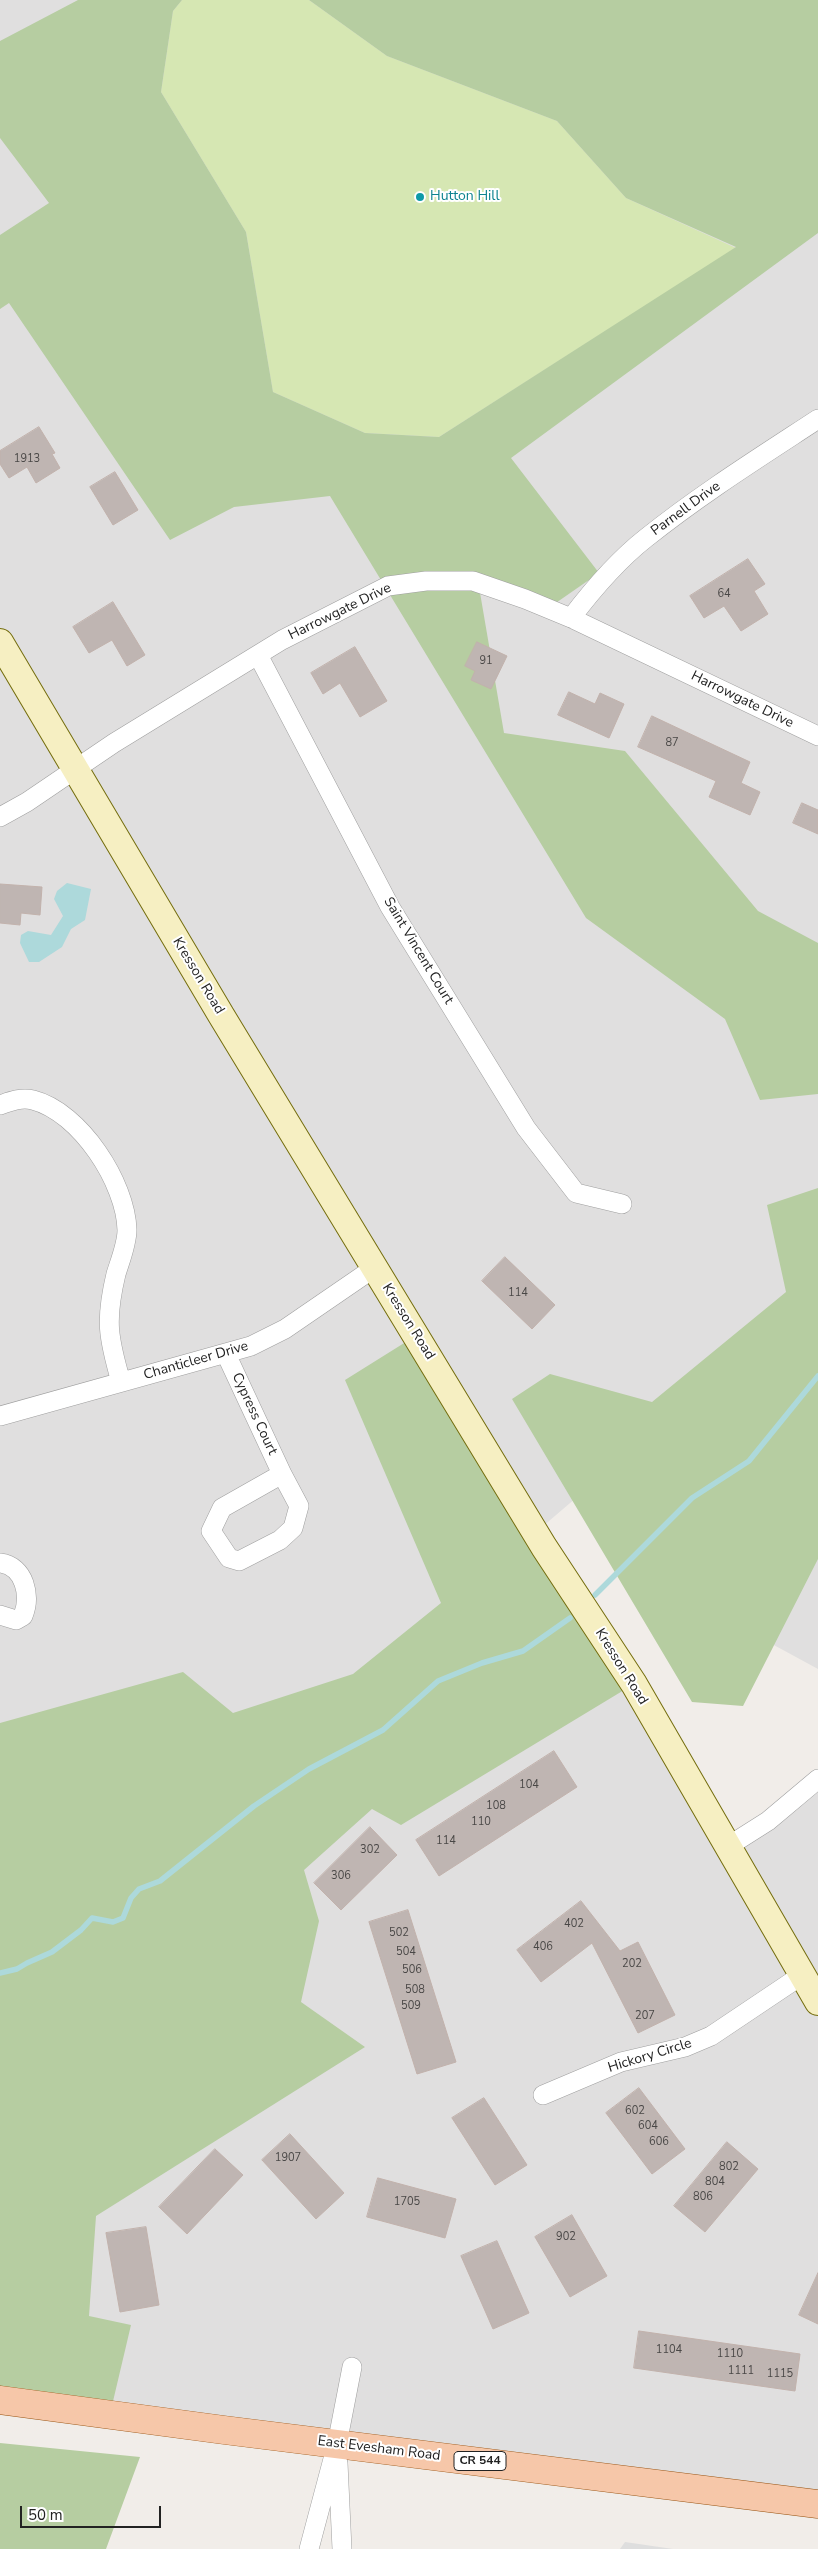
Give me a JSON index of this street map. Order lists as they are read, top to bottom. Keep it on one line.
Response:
{"streets":{"main road":["East Evesham Road","CR 544"],"street":["Parnell Drive","Harrowgate Drive","Saint Vincent Court","Kresson Road","Chanticleer Drive","Cypress Court","Hickory Circle"]},"crossings":[["Parnell Drive","Harrowgate Drive"],["Harrowgate Drive","Saint Vincent Court"],["Harrowgate Drive","Kresson Road"],["Kresson Road","Chanticleer Drive"],["Kresson Road","Hickory Circle"],["Chanticleer Drive","Cypress Court"]],"places":["Hutton Hill"],"house_numbers":["1913","64","91","87","114","104","108","110","114","302","306","402","502","406","504","202","506","508","509","207","602","604","606","1907","802","804","806","1705","902","1104","1110","1111","1115"],"scale_bar":"50 m"}
